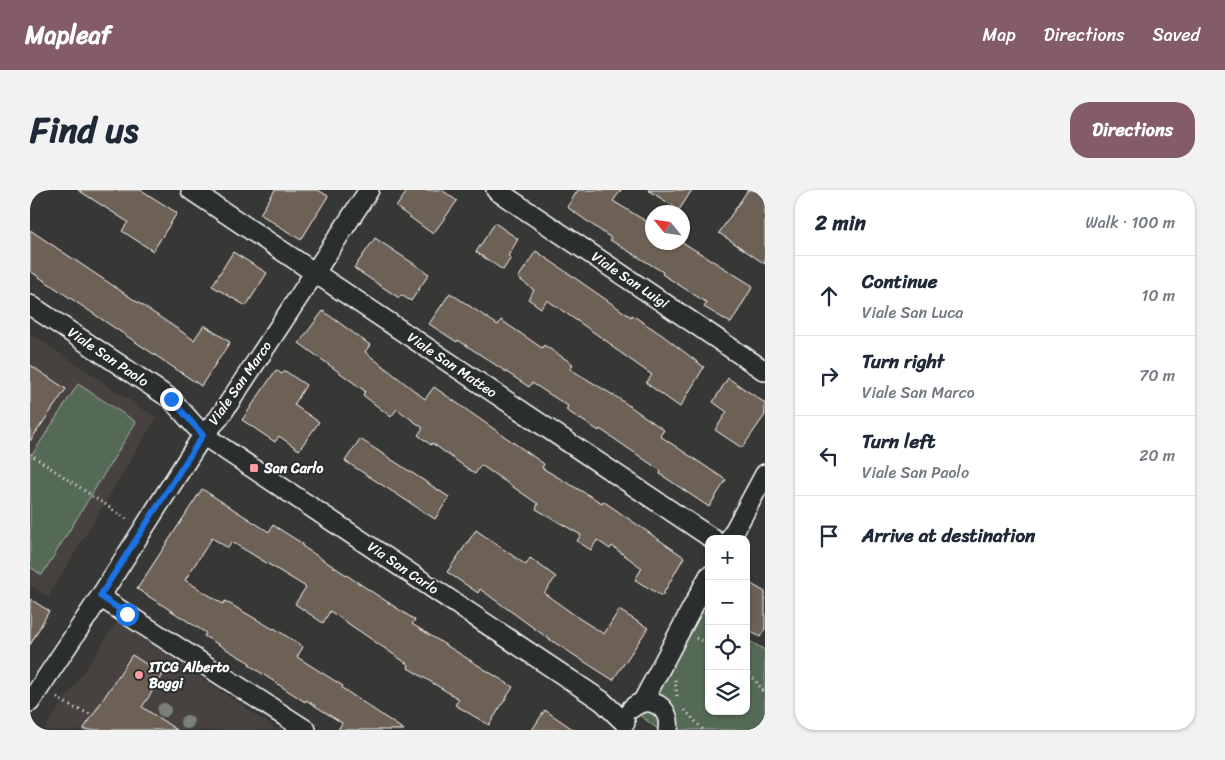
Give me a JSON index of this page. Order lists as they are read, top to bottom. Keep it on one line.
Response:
{"streets":{"street":["Viale San Luigi","Viale San Paolo","Viale San Matteo","Viale San Marco","Via San Carlo"]},"crossings":[["Viale San Paolo","Viale San Marco"],["Viale San Paolo","Via San Carlo"],["Viale San Matteo","Viale San Marco"],["Viale San Marco","Via San Carlo"]],"places":{"transit":["San Carlo"],"other":["ITCG Alberto Baggi"]},"north":"top left","page":{"header":"Mapleaf","nav":["Map","Directions","Saved"],"title":"Find us","buttons":"Directions","heading":["2 min","Walk · 100 m"],"list":[["Continue","Viale San Luca","10 m"],["Turn right","Viale San Marco","70 m"],["Turn left","Viale San Paolo","20 m"],"Arrive at destination"],"map_buttons":["+","−"]}}
